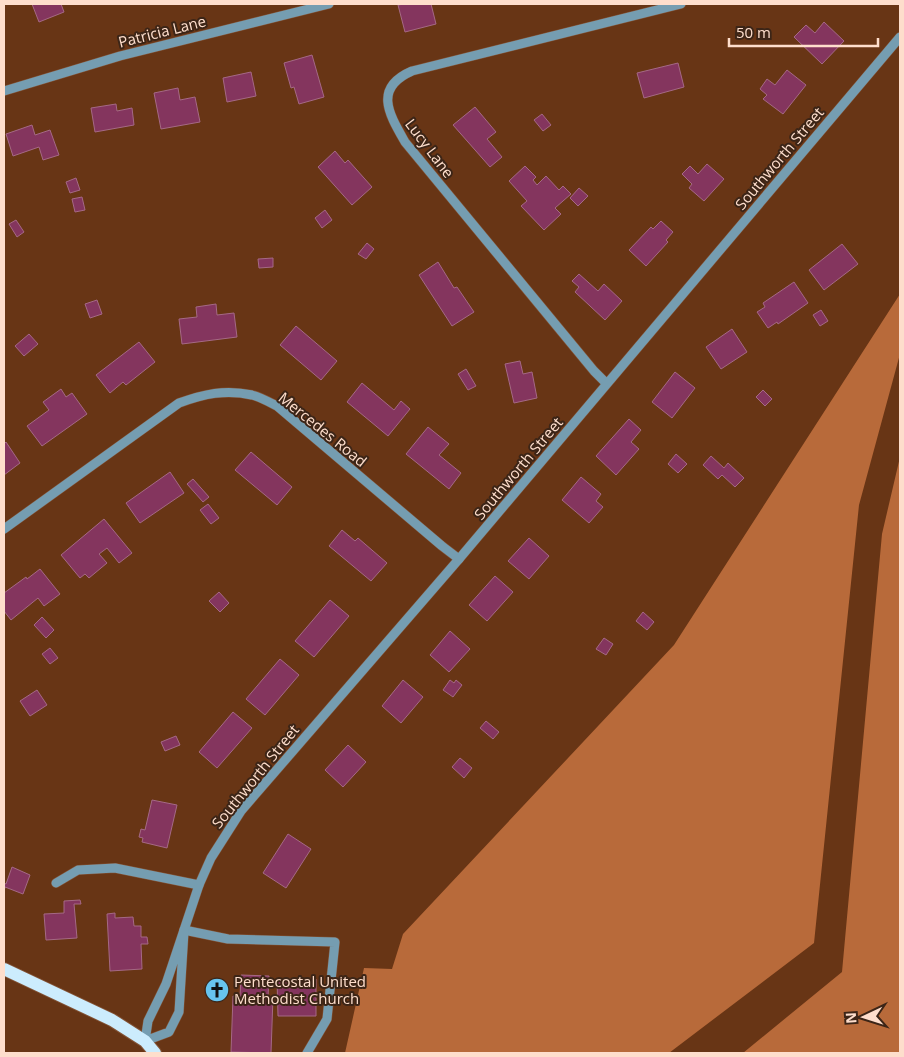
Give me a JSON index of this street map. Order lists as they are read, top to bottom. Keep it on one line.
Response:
{"streets":{"street":["Patricia Lane","Lucy Lane","Southworth Street","Mercedes Road"]},"crossings":[["Lucy Lane","Southworth Street"],["Southworth Street","Mercedes Road"]],"places":{"church":["Pentecostal United Methodist Church"]},"scale_bar":"50 m","north":"left"}
